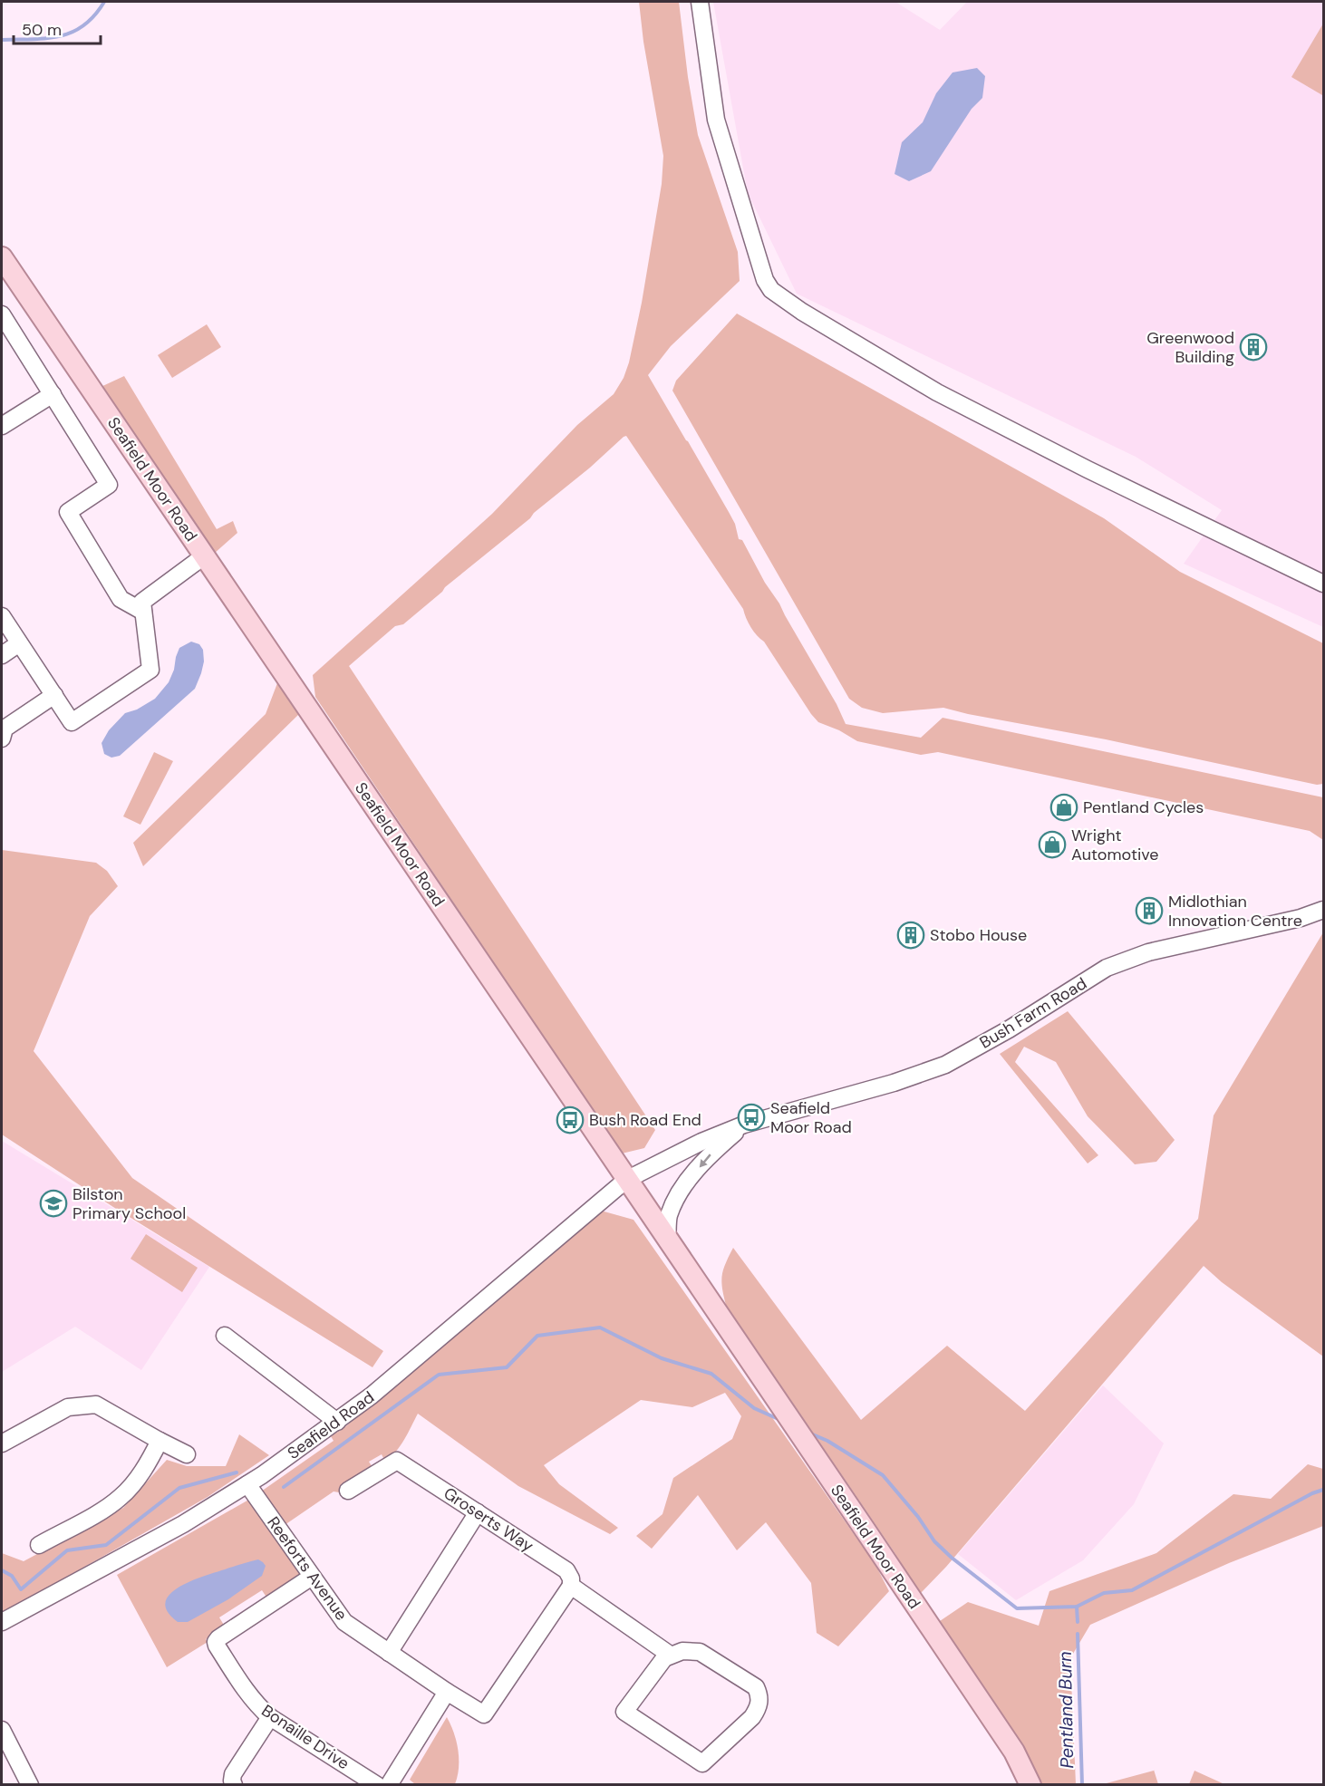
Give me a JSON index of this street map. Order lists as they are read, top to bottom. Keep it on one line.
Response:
{"streets":{"main road":["Seafield Moor Road"],"street":["Bush Farm Road","Seafield Road","Groserts Way","Reeforts Avenue","Bonaille Drive"]},"crossings":[["Seafield Moor Road","Bush Farm Road"],["Seafield Moor Road","Seafield Road"],["Bush Farm Road","Seafield Road"],["Seafield Road","Reeforts Avenue"],["Groserts Way","Reeforts Avenue"],["Reeforts Avenue","Bonaille Drive"]],"water":["Pentland Burn"],"places":{"building":["Greenwood Building","Midlothian Innovation Centre","Stobo House"],"shop":["Pentland Cycles","Wright Automotive"],"bus stop":["Seafield Moor Road","Bush Road End"],"school or university":["Bilston Primary School"]},"scale_bar":"50 m"}
